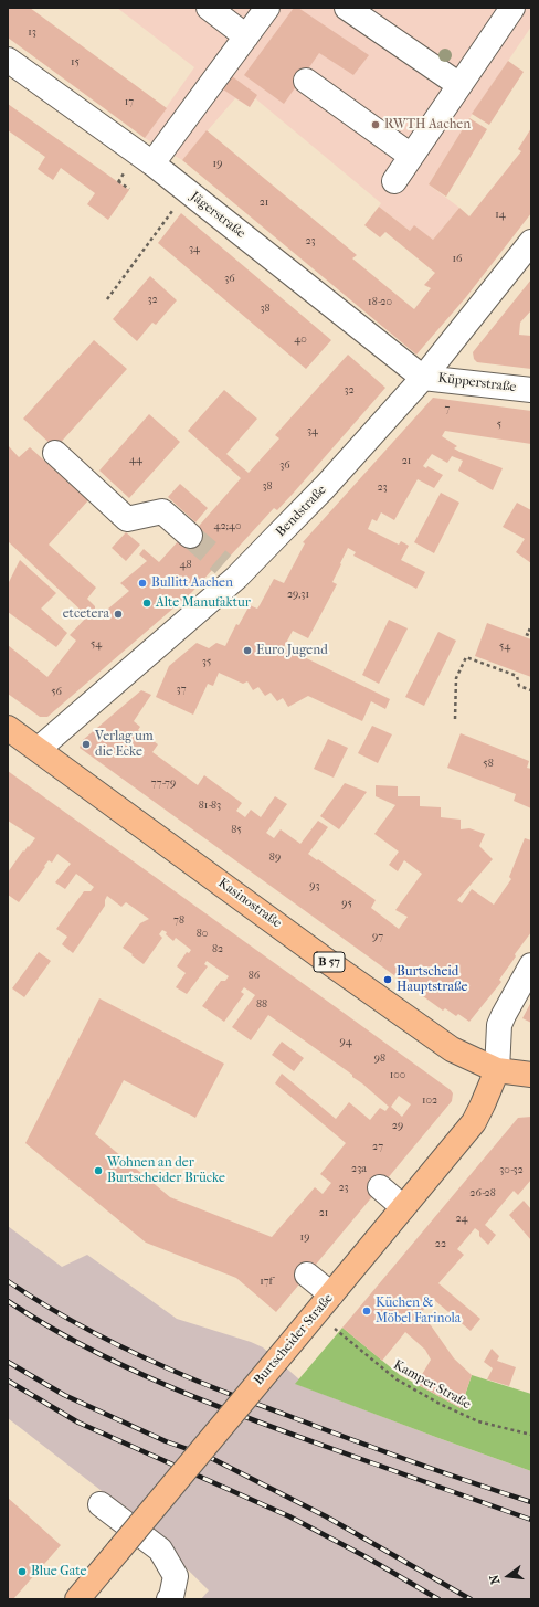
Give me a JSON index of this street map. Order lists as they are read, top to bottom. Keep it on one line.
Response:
{"streets":{"main road":["Kasinostraße","B 57","Burtscheider Straße"],"street":["Jägerstraße","Küpperstraße","Bendstraße"],"path":["Kamper Straße"]},"crossings":[["Jägerstraße","Küpperstraße"],["Jägerstraße","Bendstraße"],["Küpperstraße","Bendstraße"],["Bendstraße","Kasinostraße"],["Kasinostraße","B 57"],["Kasinostraße","Burtscheider Straße"],["B 57","Burtscheider Straße"],["Burtscheider Straße","Kamper Straße"]],"places":["RWTH Aachen","Bullitt Aachen","Alte Manufaktur","etcetera","Euro Jugend","Verlag um die Ecke","Burtscheid Hauptstraße","Wohnen an der Burtscheider Brücke","Küchen & Möbel Farinola","Blue Gate"],"house_numbers":["13","15","17","19","21","14","23","34","16","36","32","18-20","38","40","32","7","5","34","44","21","36","38","23","42;40","48","29,31","54","54","35","37","56","58","77-79","81-83","85","89","93","95","78","80","97","82","86","88","94","98","100","102","29","27","23a","30-32","23","26-28","21","24","19","22","17f"],"north":"left"}
